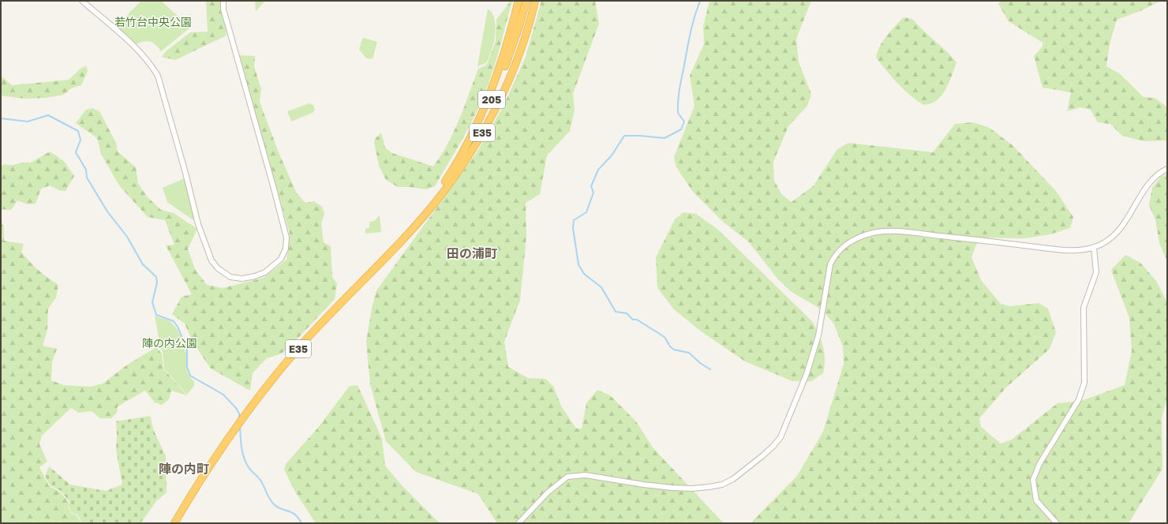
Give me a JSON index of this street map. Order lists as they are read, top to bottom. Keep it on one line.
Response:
{"streets":{"highway":["205","E35"]},"crossings":[["205","E35"]],"districts":["田の浦町","陣の内町"],"parks":["若竹台中央公園","陣の内公園"]}
